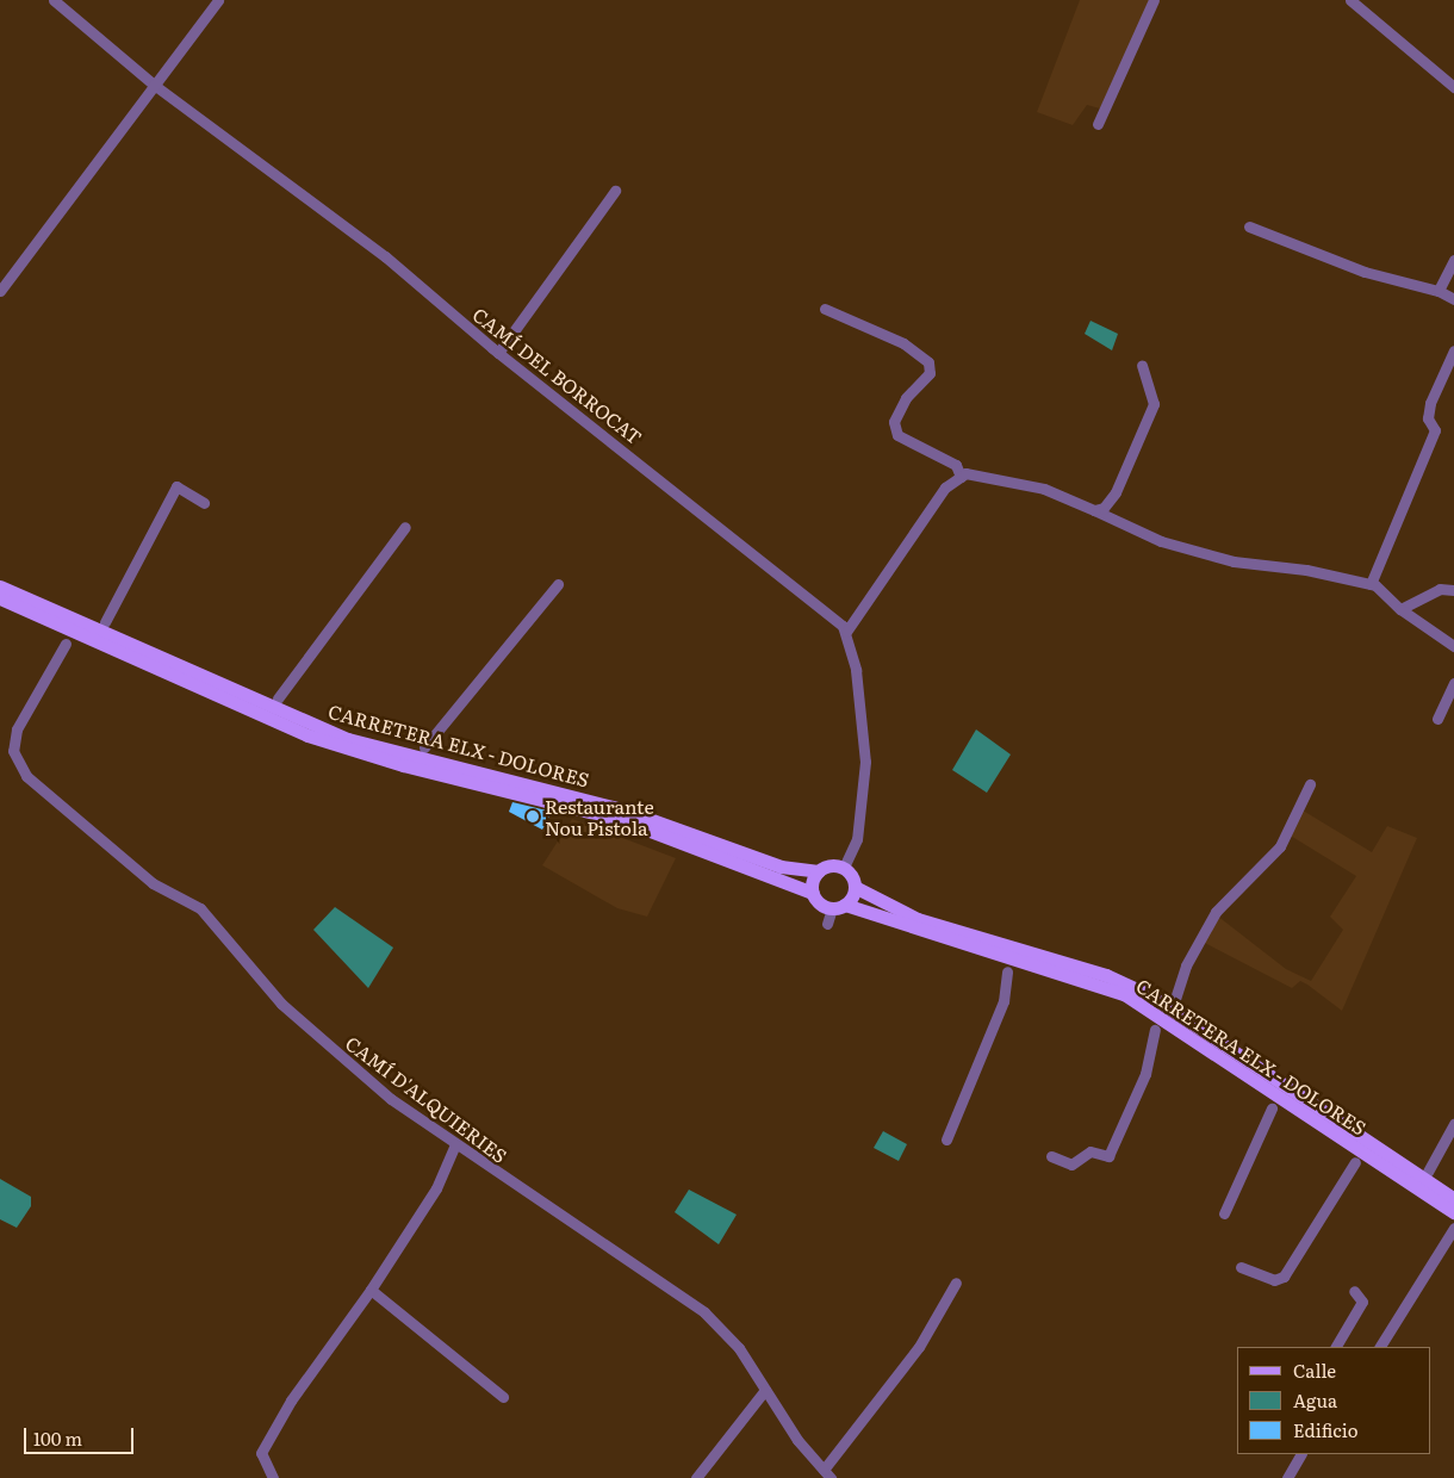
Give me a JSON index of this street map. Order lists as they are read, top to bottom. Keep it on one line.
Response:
{"streets":{"main road":["CARRETERA ELX - DOLORES"],"street":["CAMÍ DEL BORROCAT","CAMÍ D'ALQUIERIES"]},"places":["Restaurante Nou Pistola"],"legend":["Calle","Agua","Edificio"],"scale_bar":"100 m"}
